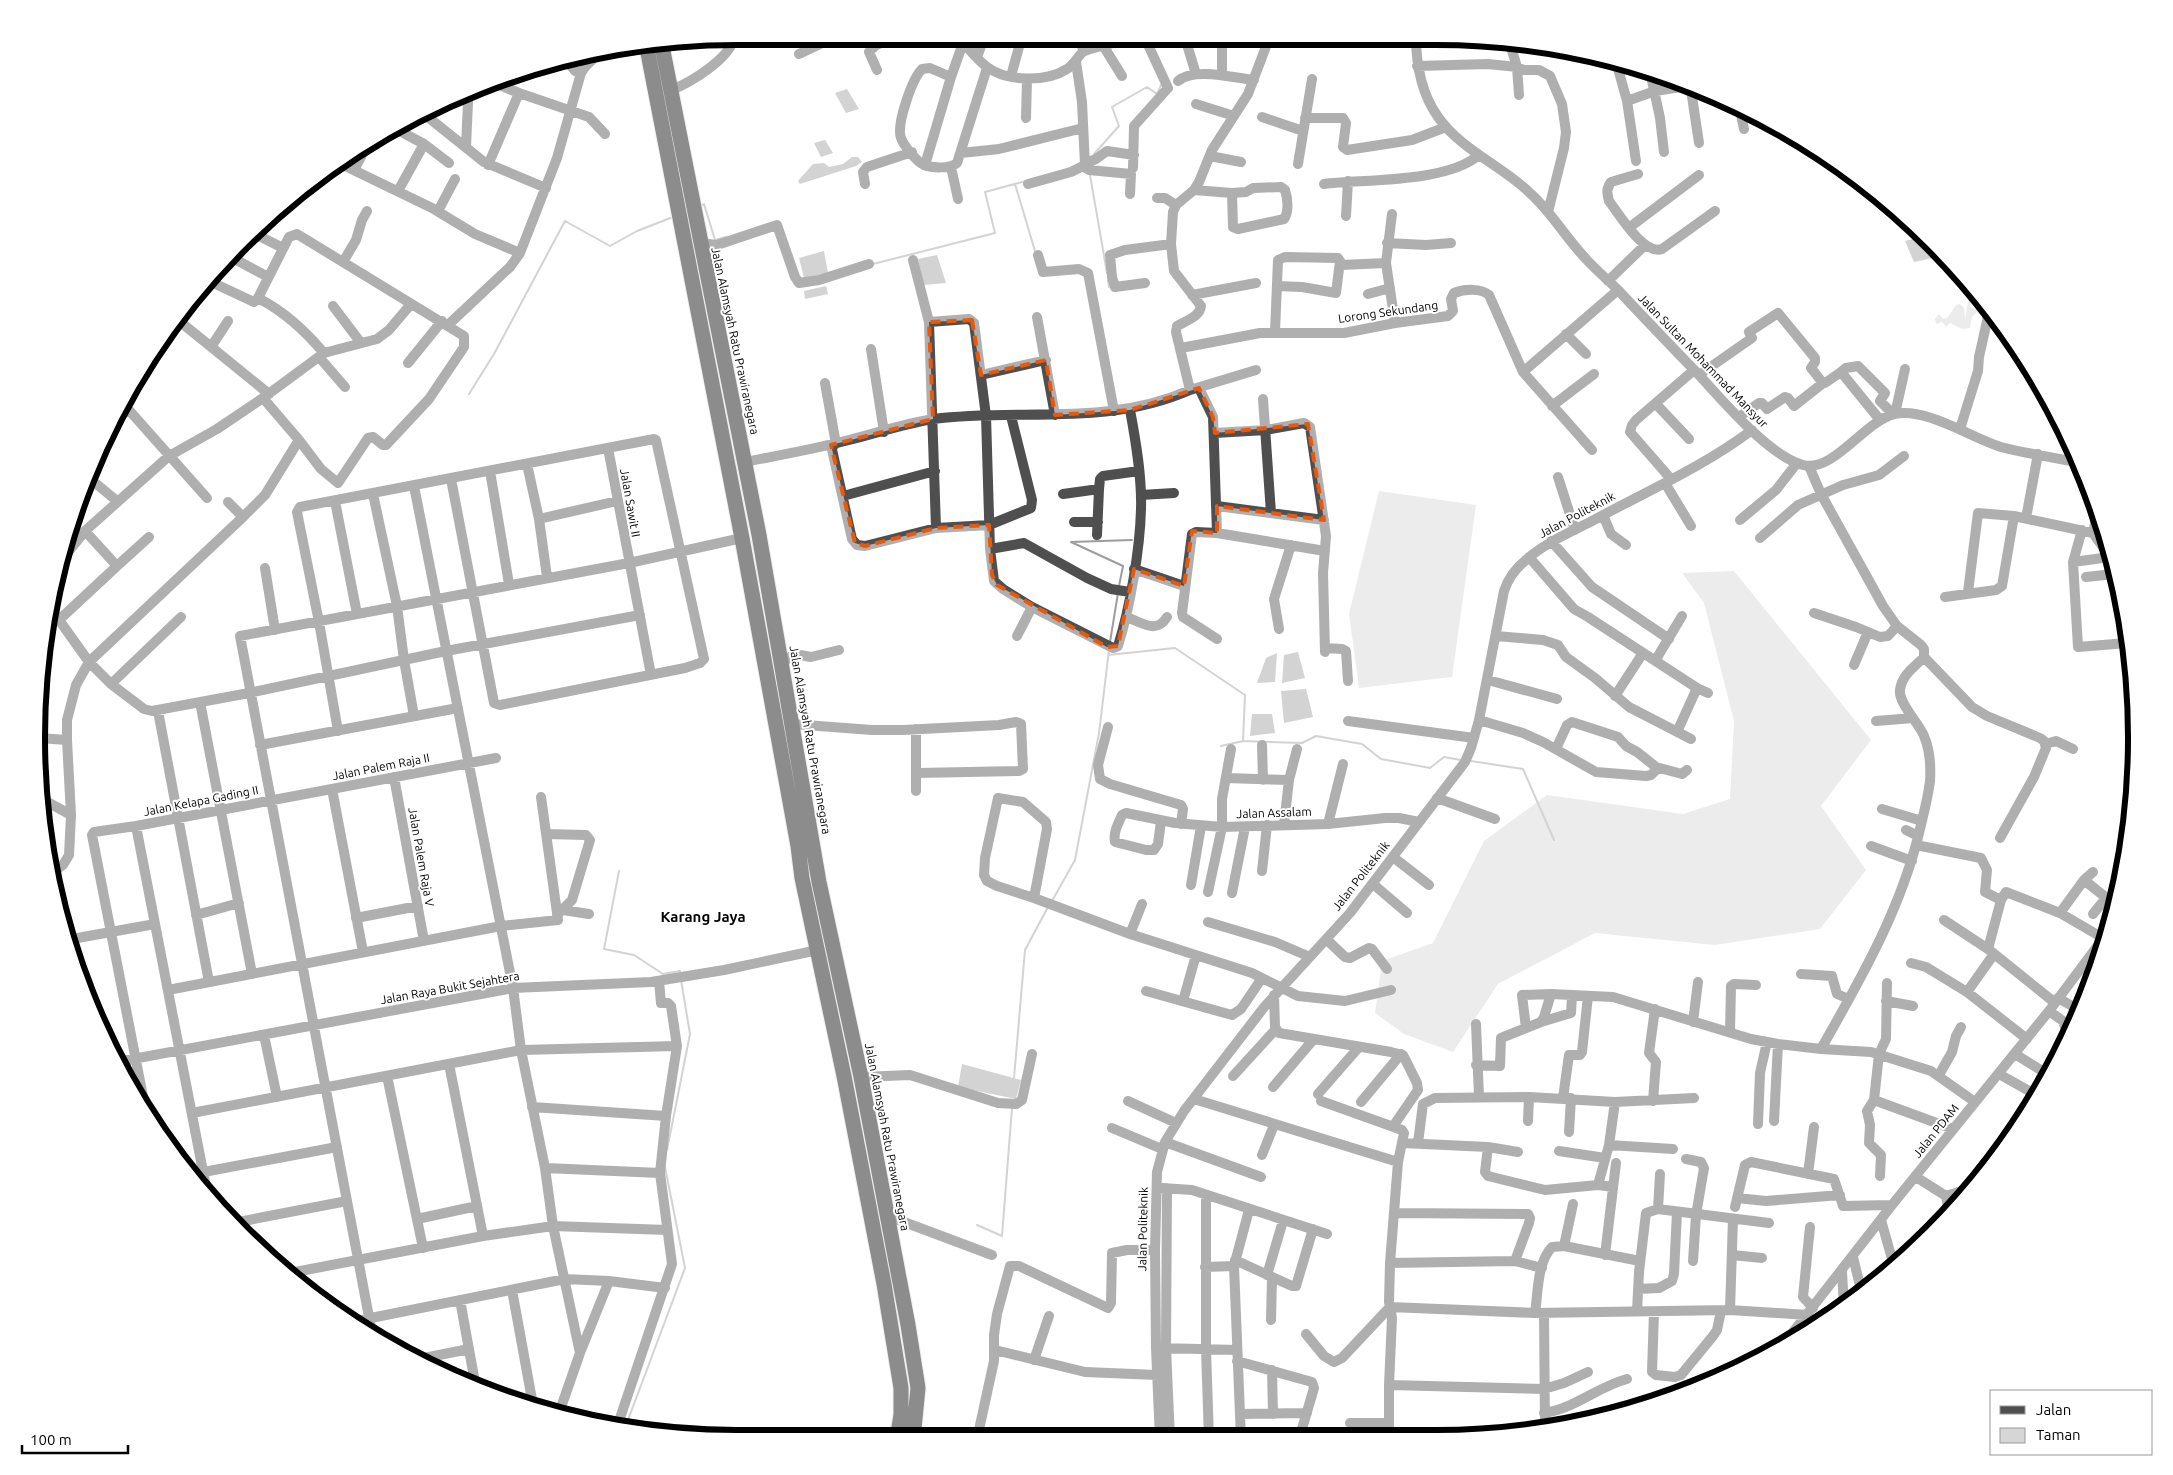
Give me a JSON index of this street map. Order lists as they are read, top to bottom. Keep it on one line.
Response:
{"streets":{"highway":["Jalan Alamsyah Ratu Prawiranegara"],"street":["Lorong Sekundang","Jalan Sultan Mohammad Mansyur","Jalan Sawit II","Jalan Politeknik","Jalan Palem Raja II","Jalan Kelapa Gading II","Jalan Assalam","Jalan Palem Raja V","Jalan Raya Bukit Sejahtera","Jalan PDAM"]},"crossings":[["Jalan Alamsyah Ratu Prawiranegara","Jalan Raya Bukit Sejahtera"],["Jalan Sultan Mohammad Mansyur","Jalan Politeknik"],["Jalan Politeknik","Jalan Assalam"],["Jalan Palem Raja II","Jalan Kelapa Gading II"],["Jalan Palem Raja II","Jalan Palem Raja V"]],"districts":["Karang Jaya"],"legend":["Jalan","Taman"],"scale_bar":"100 m"}
